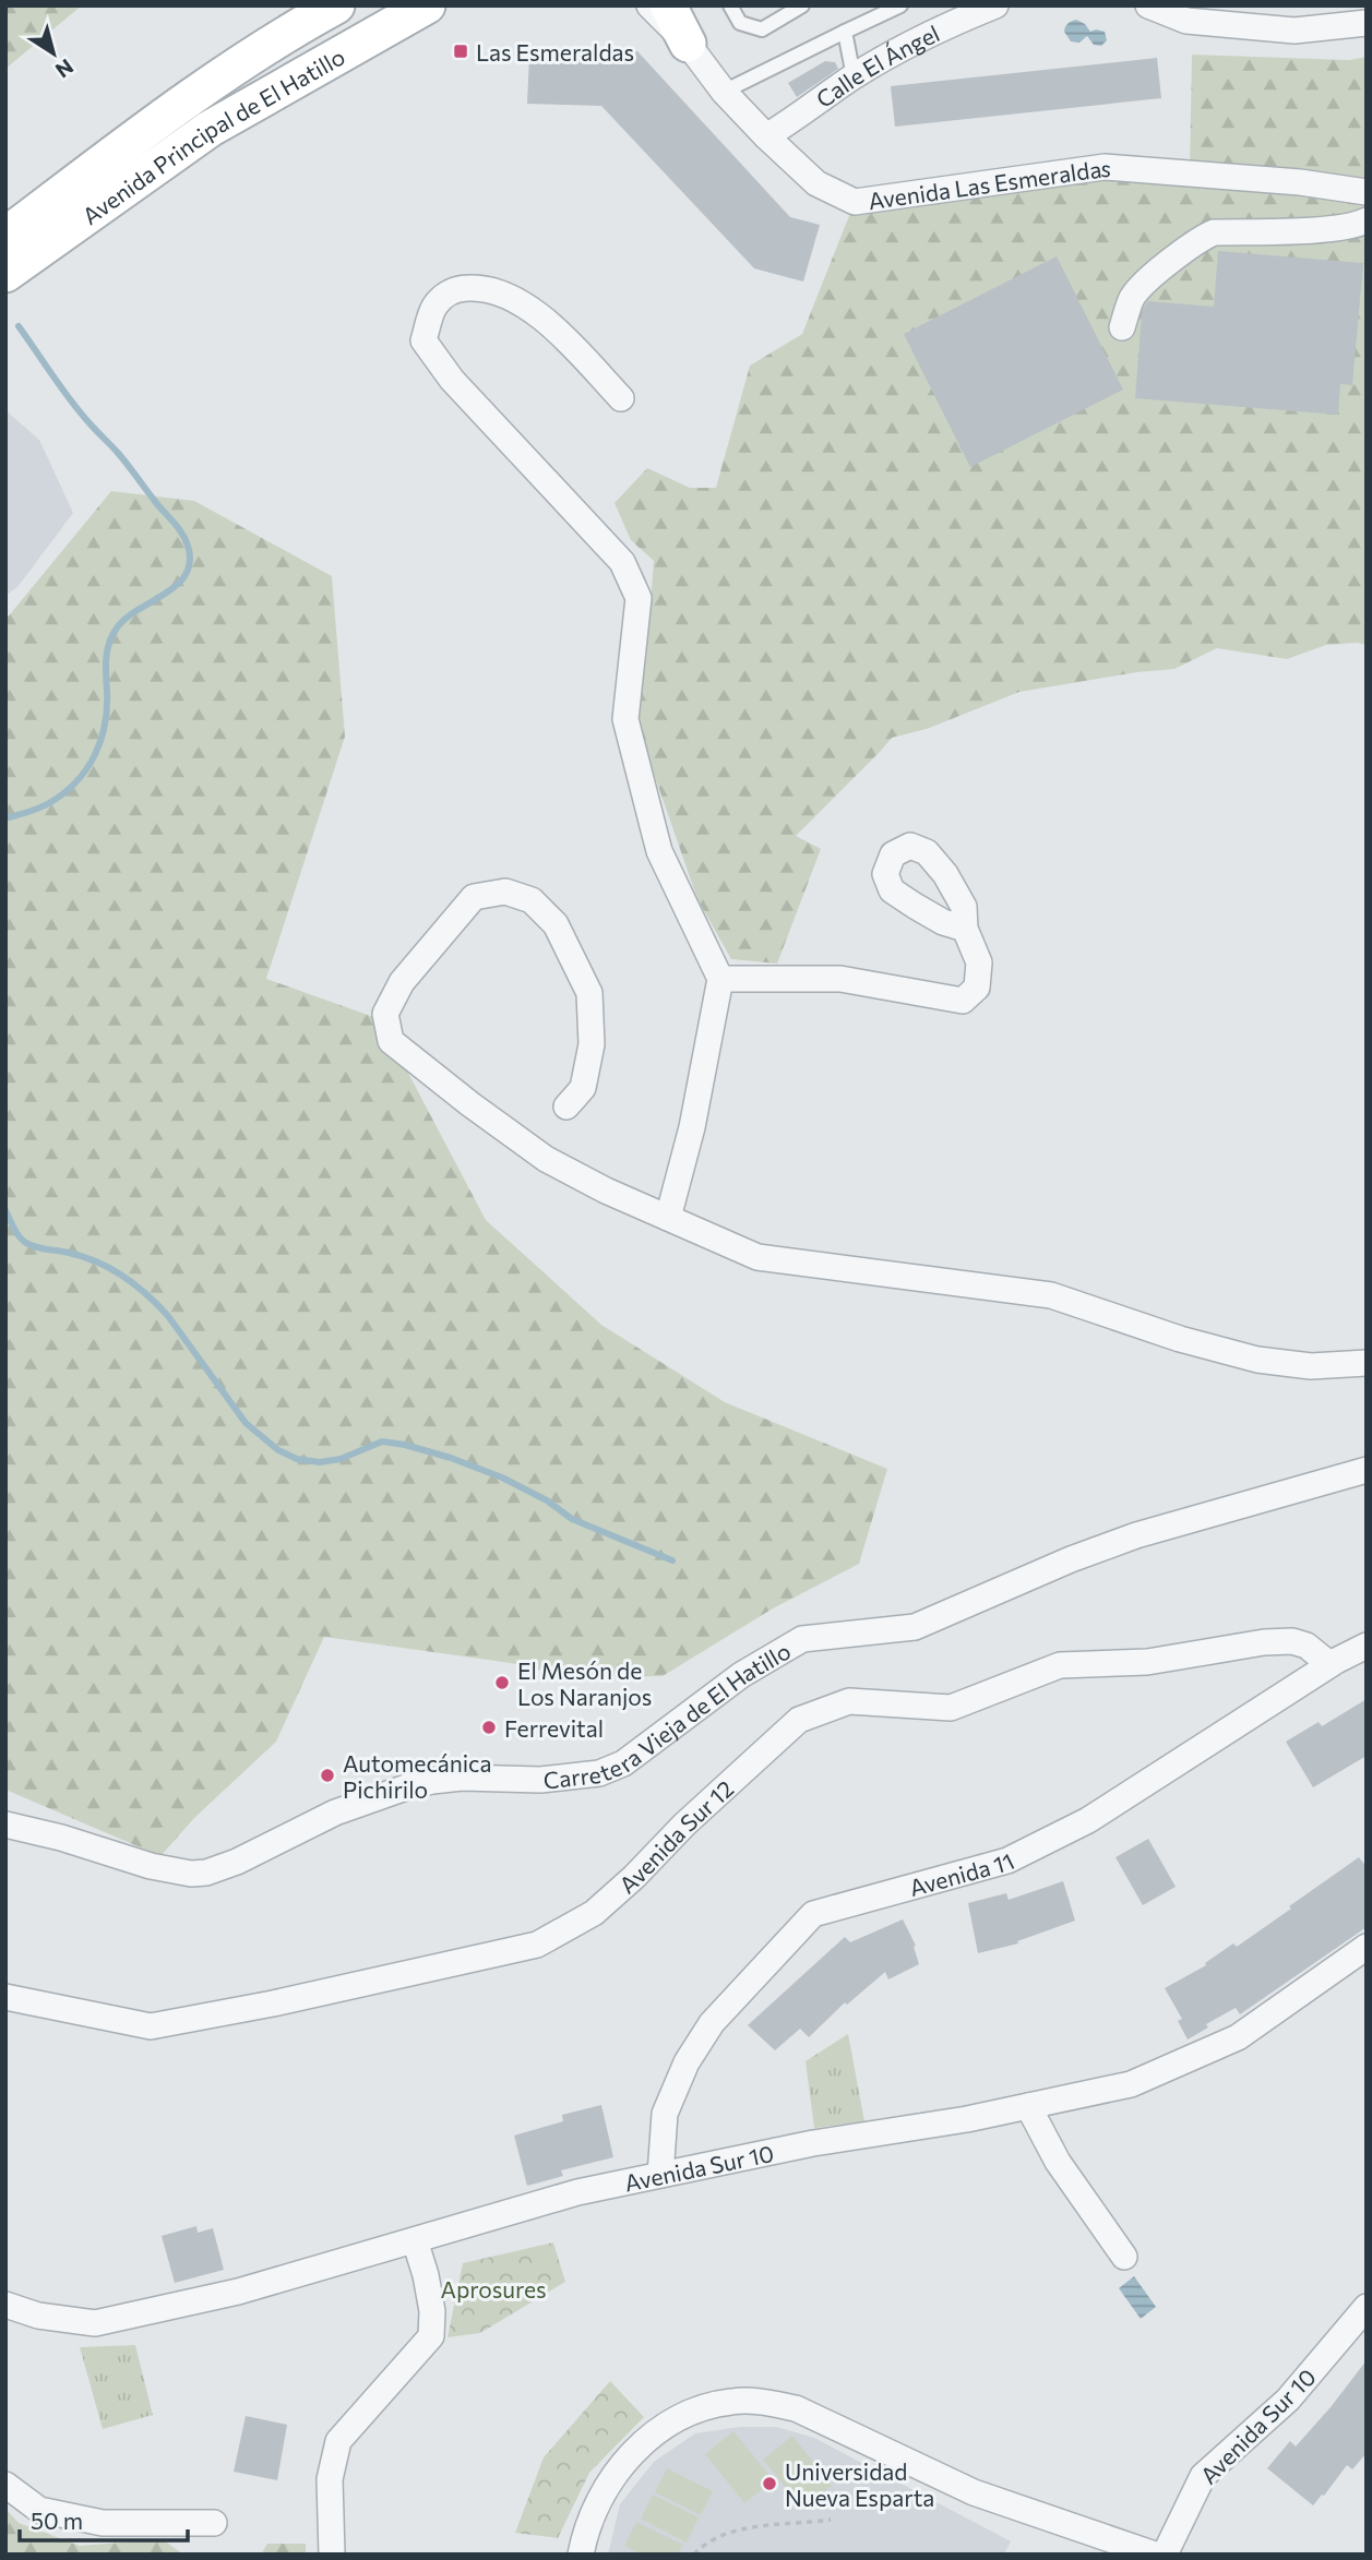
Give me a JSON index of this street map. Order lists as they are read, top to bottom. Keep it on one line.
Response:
{"streets":{"main road":["Avenida Principal de El Hatillo"],"street":["Calle El Ángel","Avenida Las Esmeraldas","Carretera Vieja de El Hatillo","Avenida Sur 12","Avenida 11","Avenida Sur 10"]},"crossings":[["Calle El Ángel","Avenida Las Esmeraldas"],["Avenida Sur 12","Avenida 11"],["Avenida 11","Avenida Sur 10"]],"parks":["Aprosures"],"places":{"transit":["Las Esmeraldas"],"other":["El Mesón de Los Naranjos","Ferrevital","Automecánica Pichirilo","Universidad Nueva Esparta"]},"scale_bar":"50 m","north":"bottom right"}
